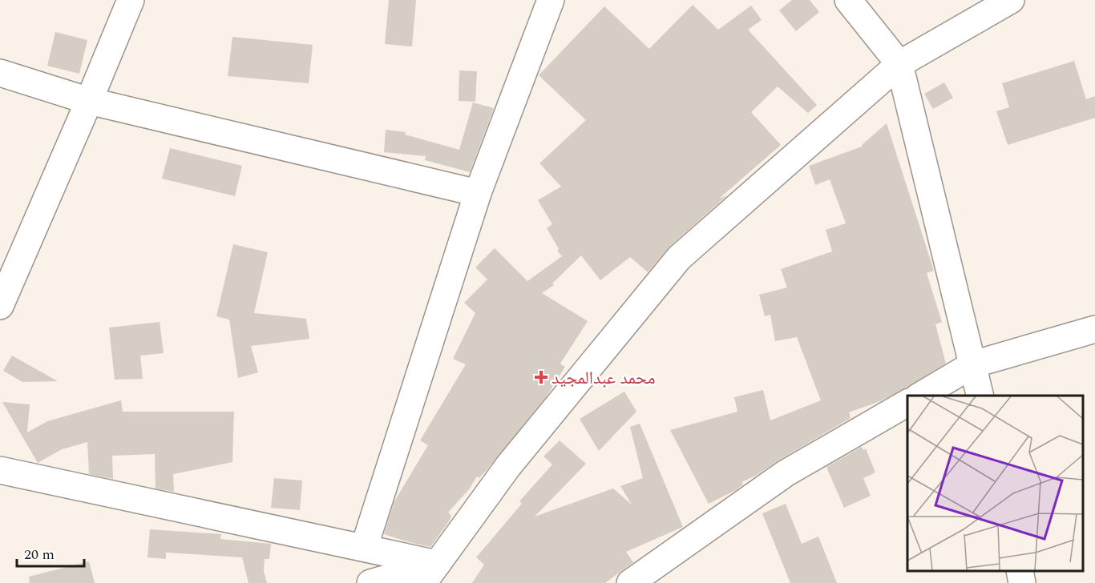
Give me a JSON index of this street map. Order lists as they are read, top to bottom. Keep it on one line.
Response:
{"places":{"health":["محمد عبدالمجيد"]},"scale_bar":"20 m"}
